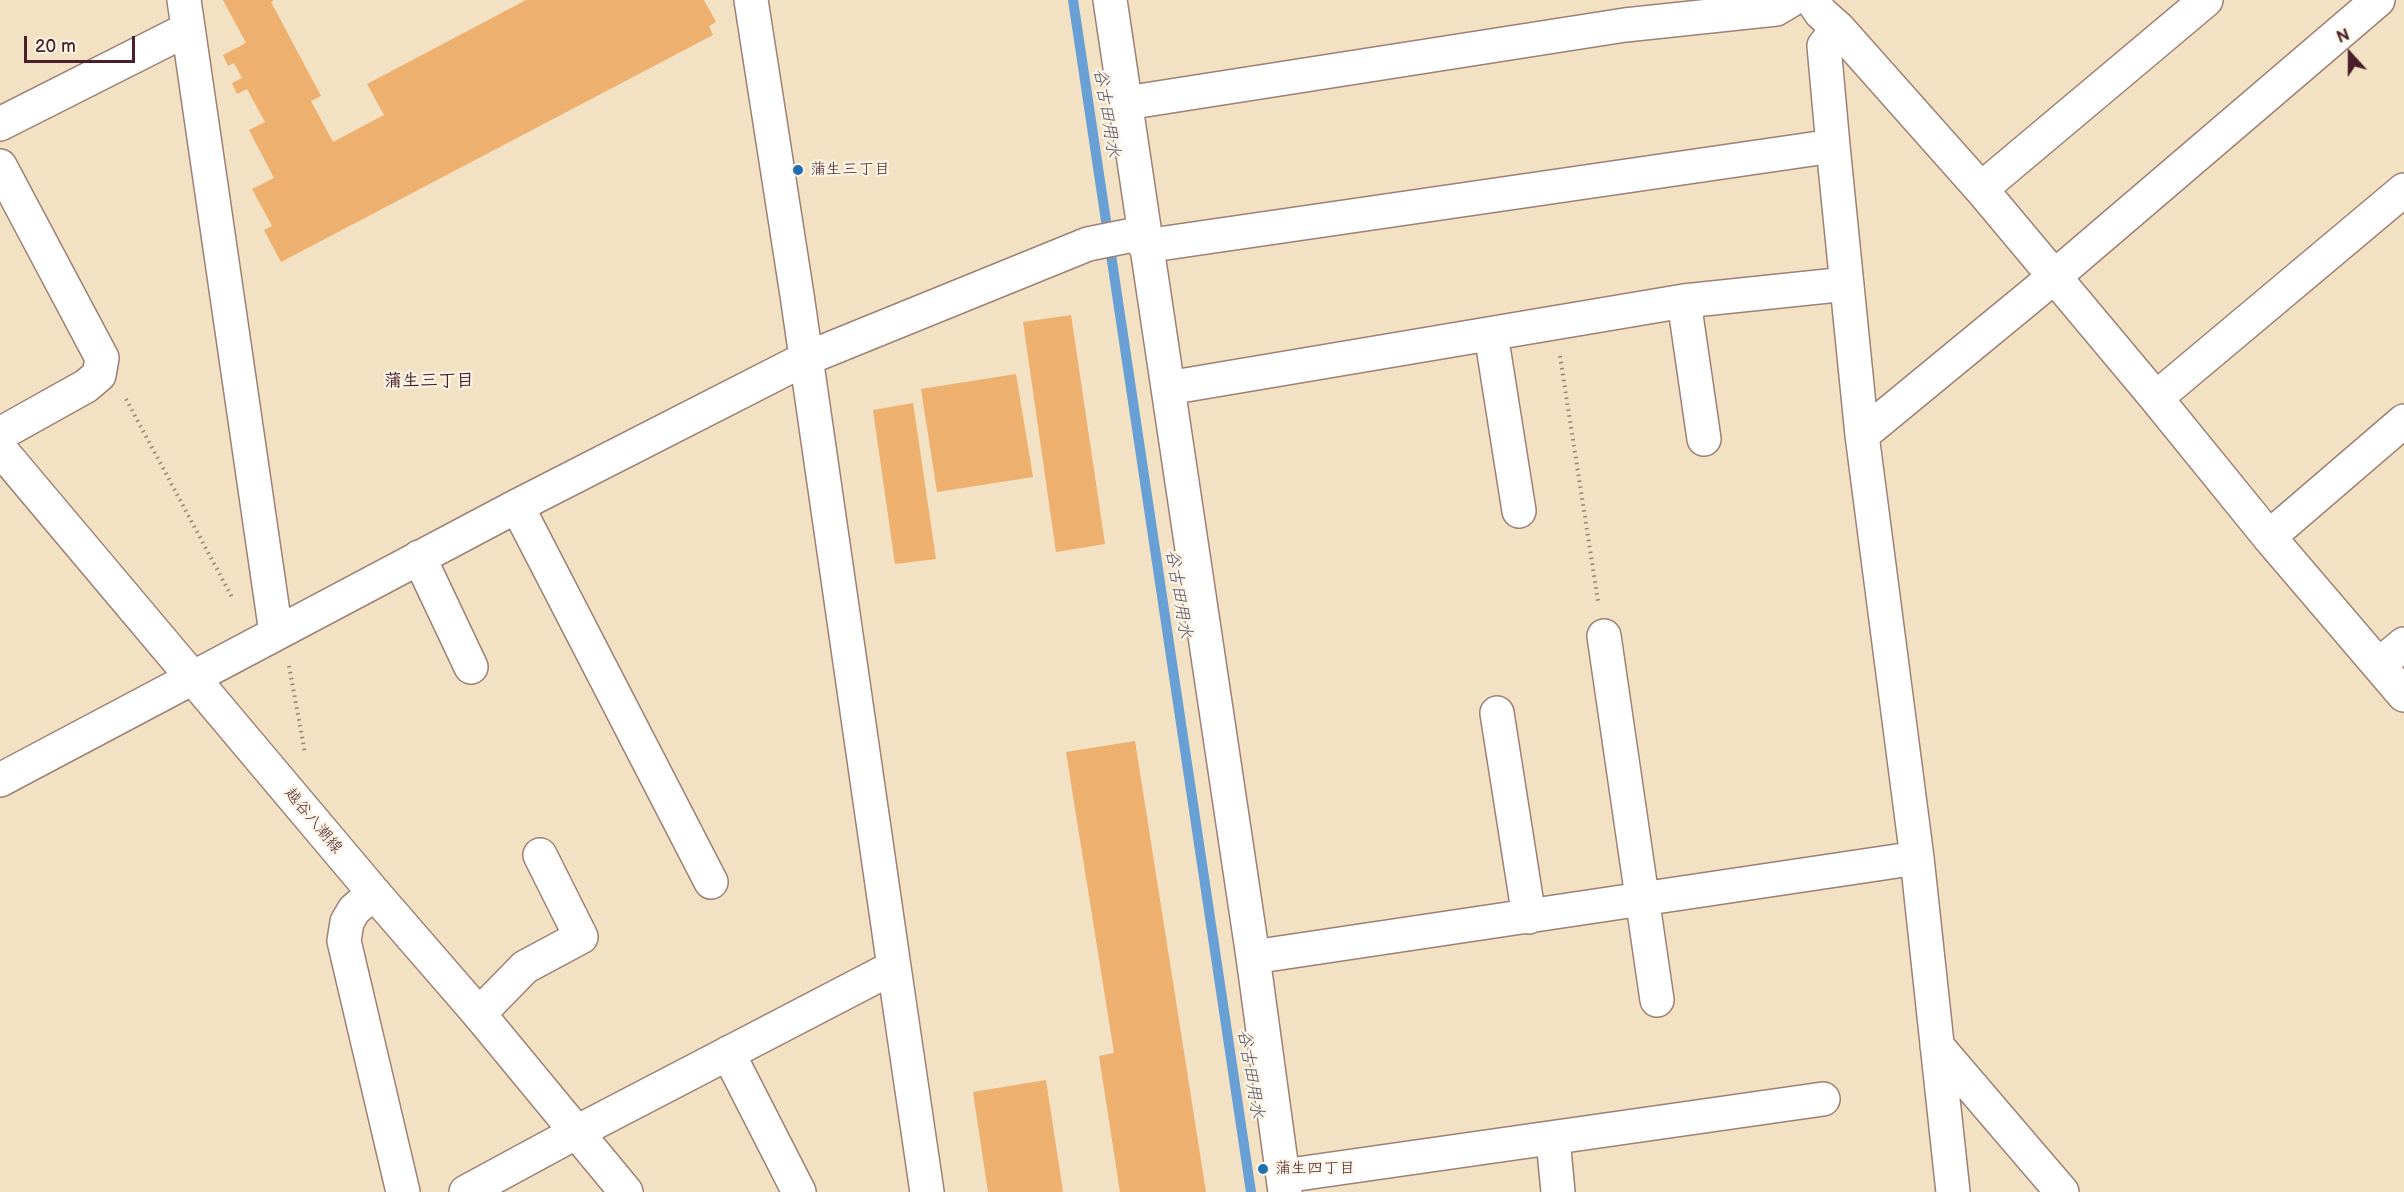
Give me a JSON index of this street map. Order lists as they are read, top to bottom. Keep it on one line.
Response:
{"streets":{"street":["越谷八潮線"]},"districts":["蒲生三丁目"],"water":["谷古田用水"],"places":["蒲生三丁目","蒲生四丁目"],"scale_bar":"20 m","north":"top"}
